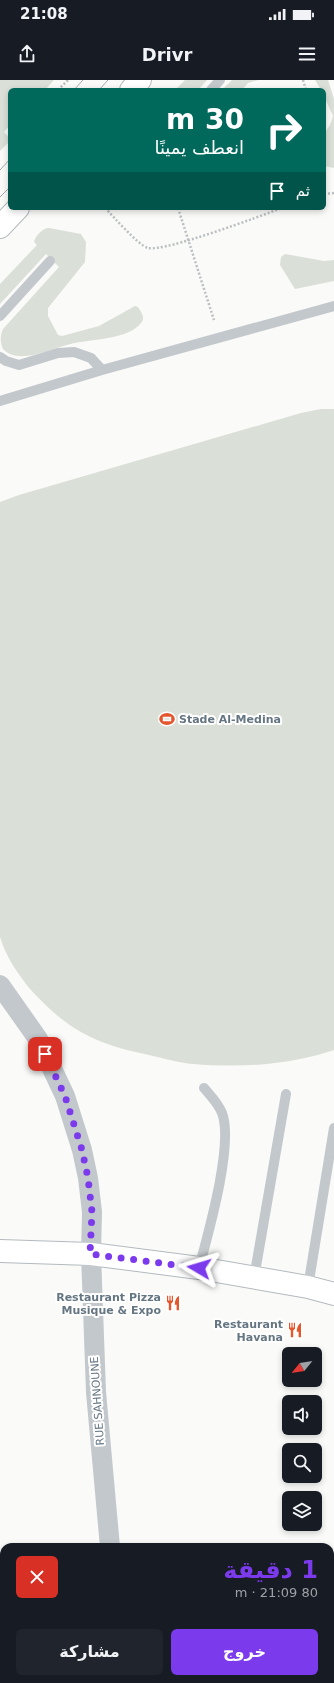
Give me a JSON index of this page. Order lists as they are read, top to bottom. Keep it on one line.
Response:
{"streets":{"street":["RUE SAHNOUNE"]},"places":{"sports":["Stade Al-Medina"],"restaurant":["Restaurant Pizza Musique & Expo","Restaurant Havana"]},"north":"bottom left","page":{"status":"21:08","header":"Drivr","turn":["30 m","انعطف يمينًا"],"then":"ثم","heading":["1 دقيقة","80 m · 21:09"],"buttons":["خروج","مشاركة"]}}
